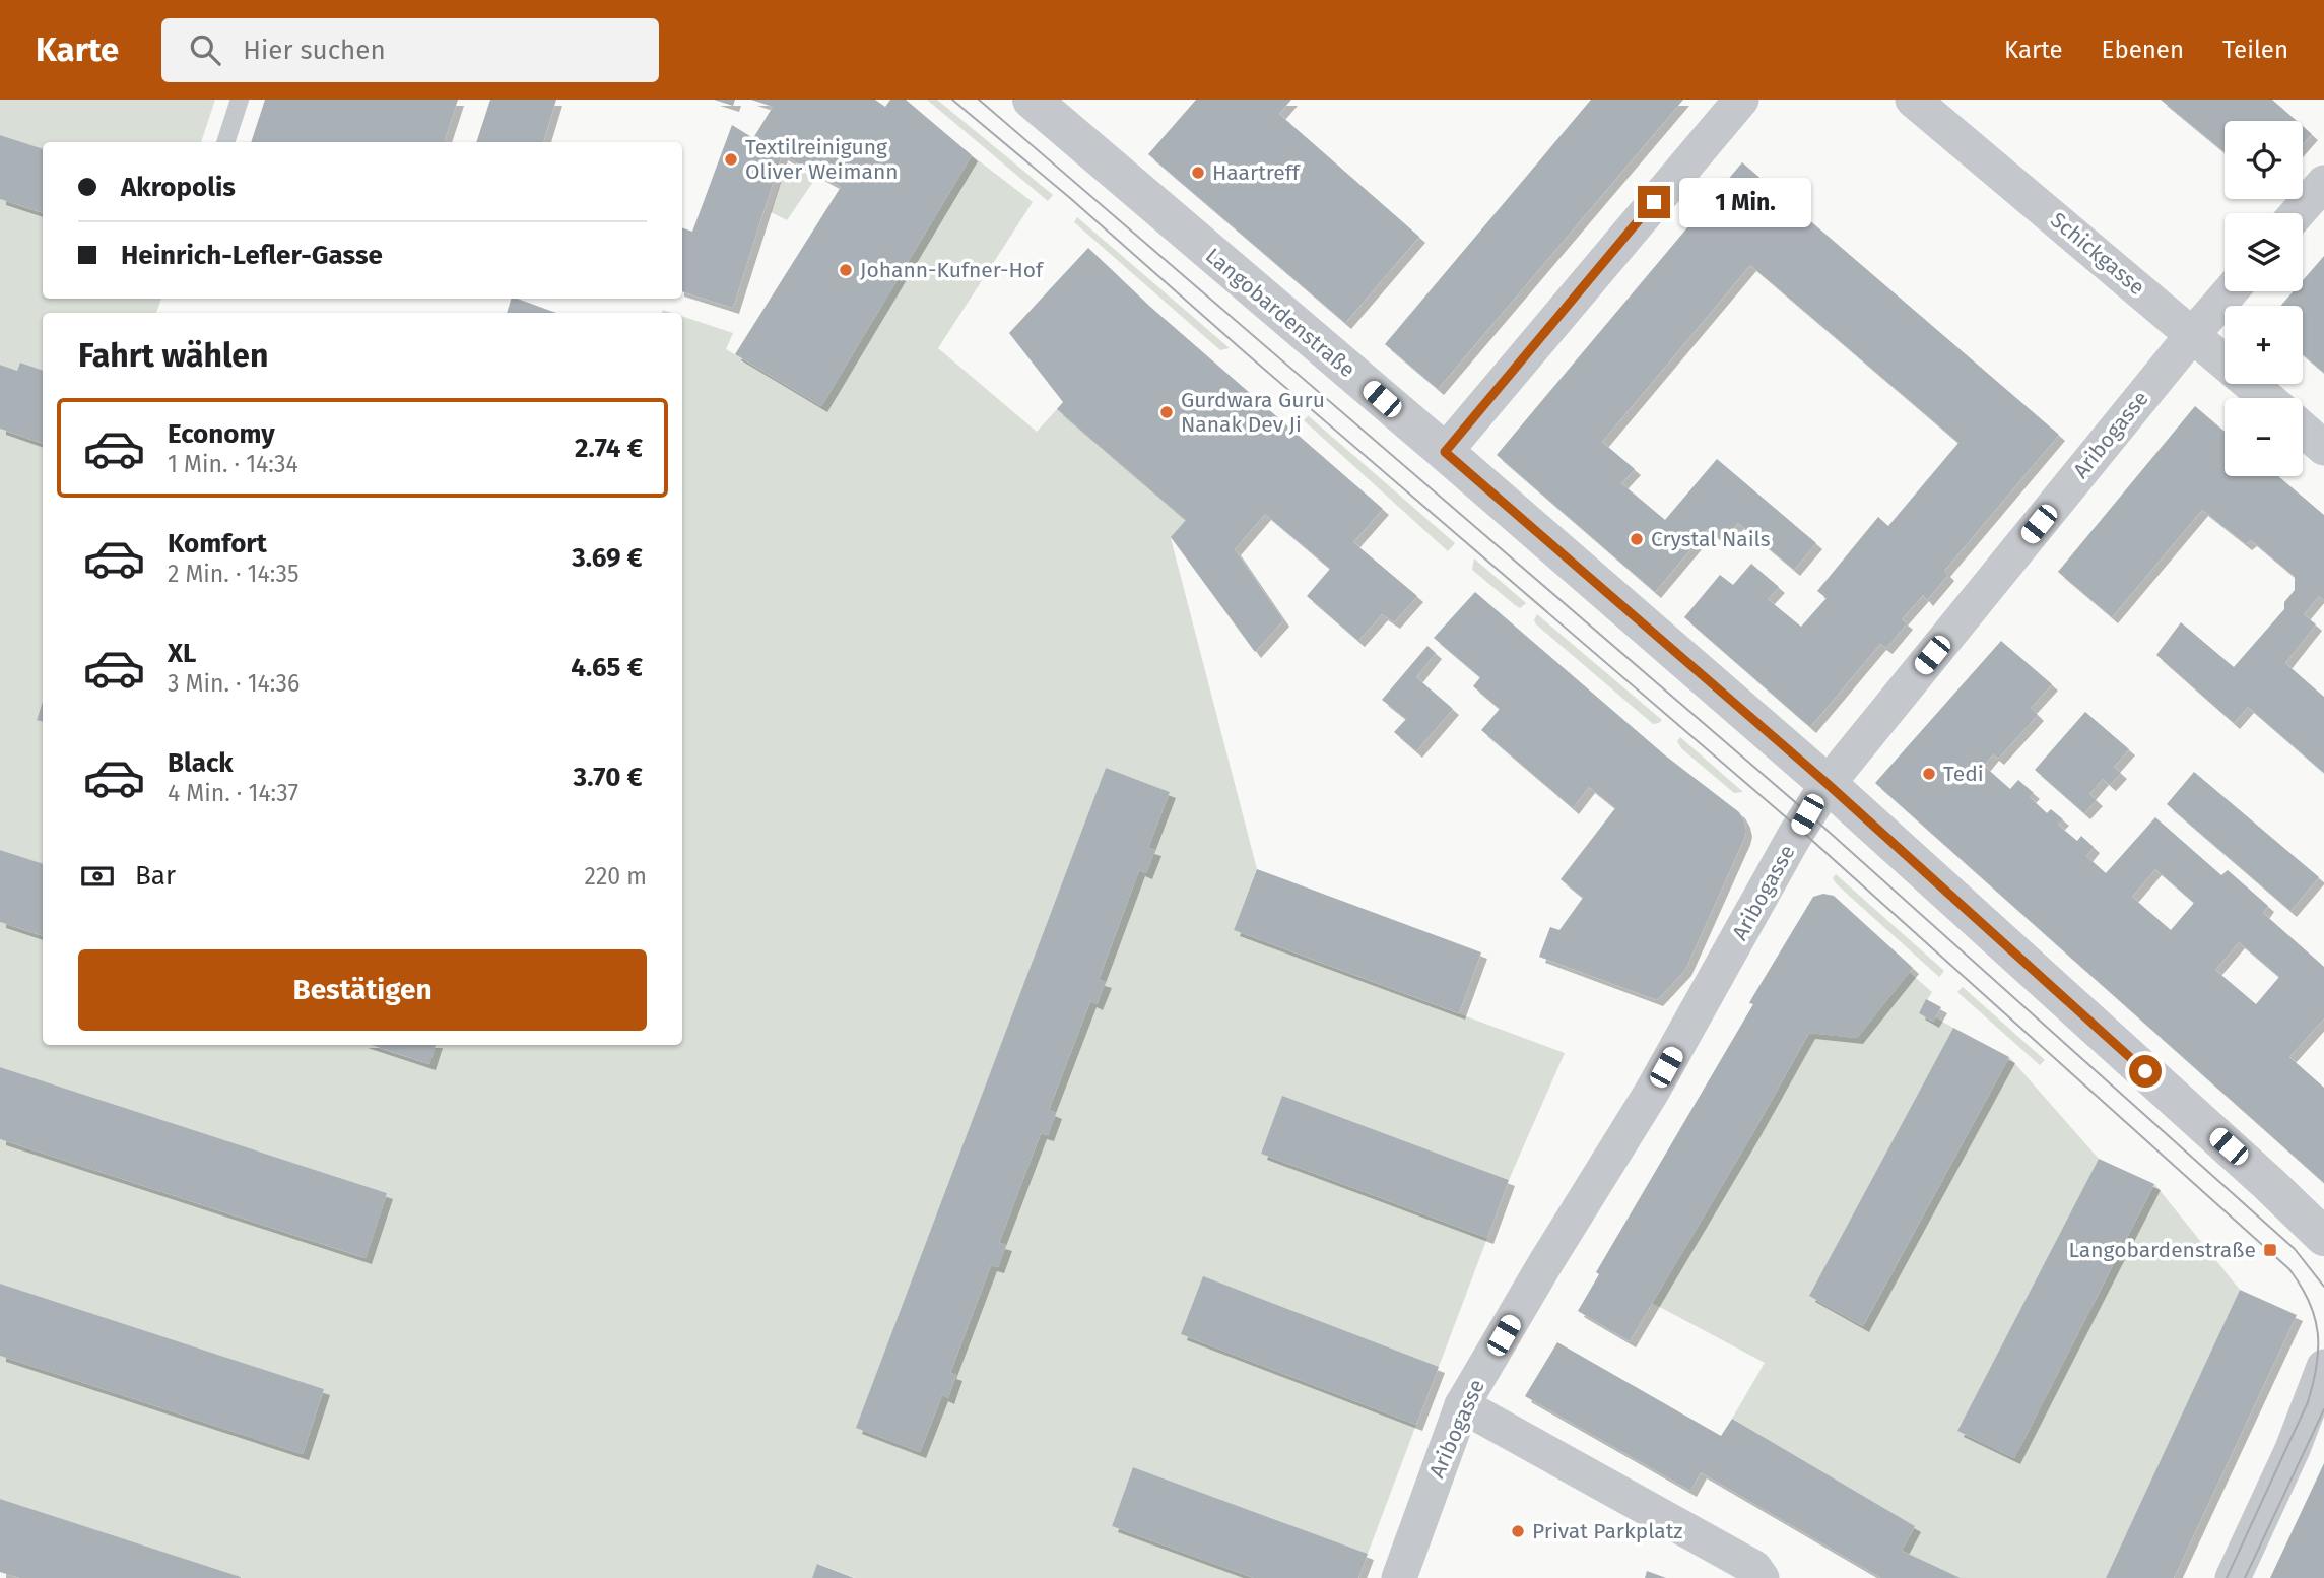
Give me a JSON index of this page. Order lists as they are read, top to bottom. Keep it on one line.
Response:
{"streets":{"street":["Schickgasse","Langobardenstraße","Aribogasse"]},"crossings":[["Schickgasse","Aribogasse"],["Langobardenstraße","Aribogasse"]],"places":{"other":["Textilreinigung Oliver Weimann","Haartreff","Johann-Kufner-Hof","Gurdwara Guru Nanak Dev Ji","Crystal Nails","Tedi","Privat Parkplatz"],"transit":["Langobardenstraße"]},"page":{"header":"Karte","search":"Hier suchen","nav":["Karte","Ebenen","Teilen"],"map_buttons":["+","−"],"banner":["Akropolis","Heinrich-Lefler-Gasse"],"bubble":"1 Min.","heading":"Fahrt wählen","list":[{"name":"Economy","note":"1 Min. · 14:34","value":"2.74 €"},{"name":"Komfort","note":"2 Min. · 14:35","value":"3.69 €"},{"name":"XL","note":"3 Min. · 14:36","value":"4.65 €"},{"name":"Black","note":"4 Min. · 14:37","value":"3.70 €"}],"pay":["Bar","220 m"],"buttons":"Bestätigen"}}
